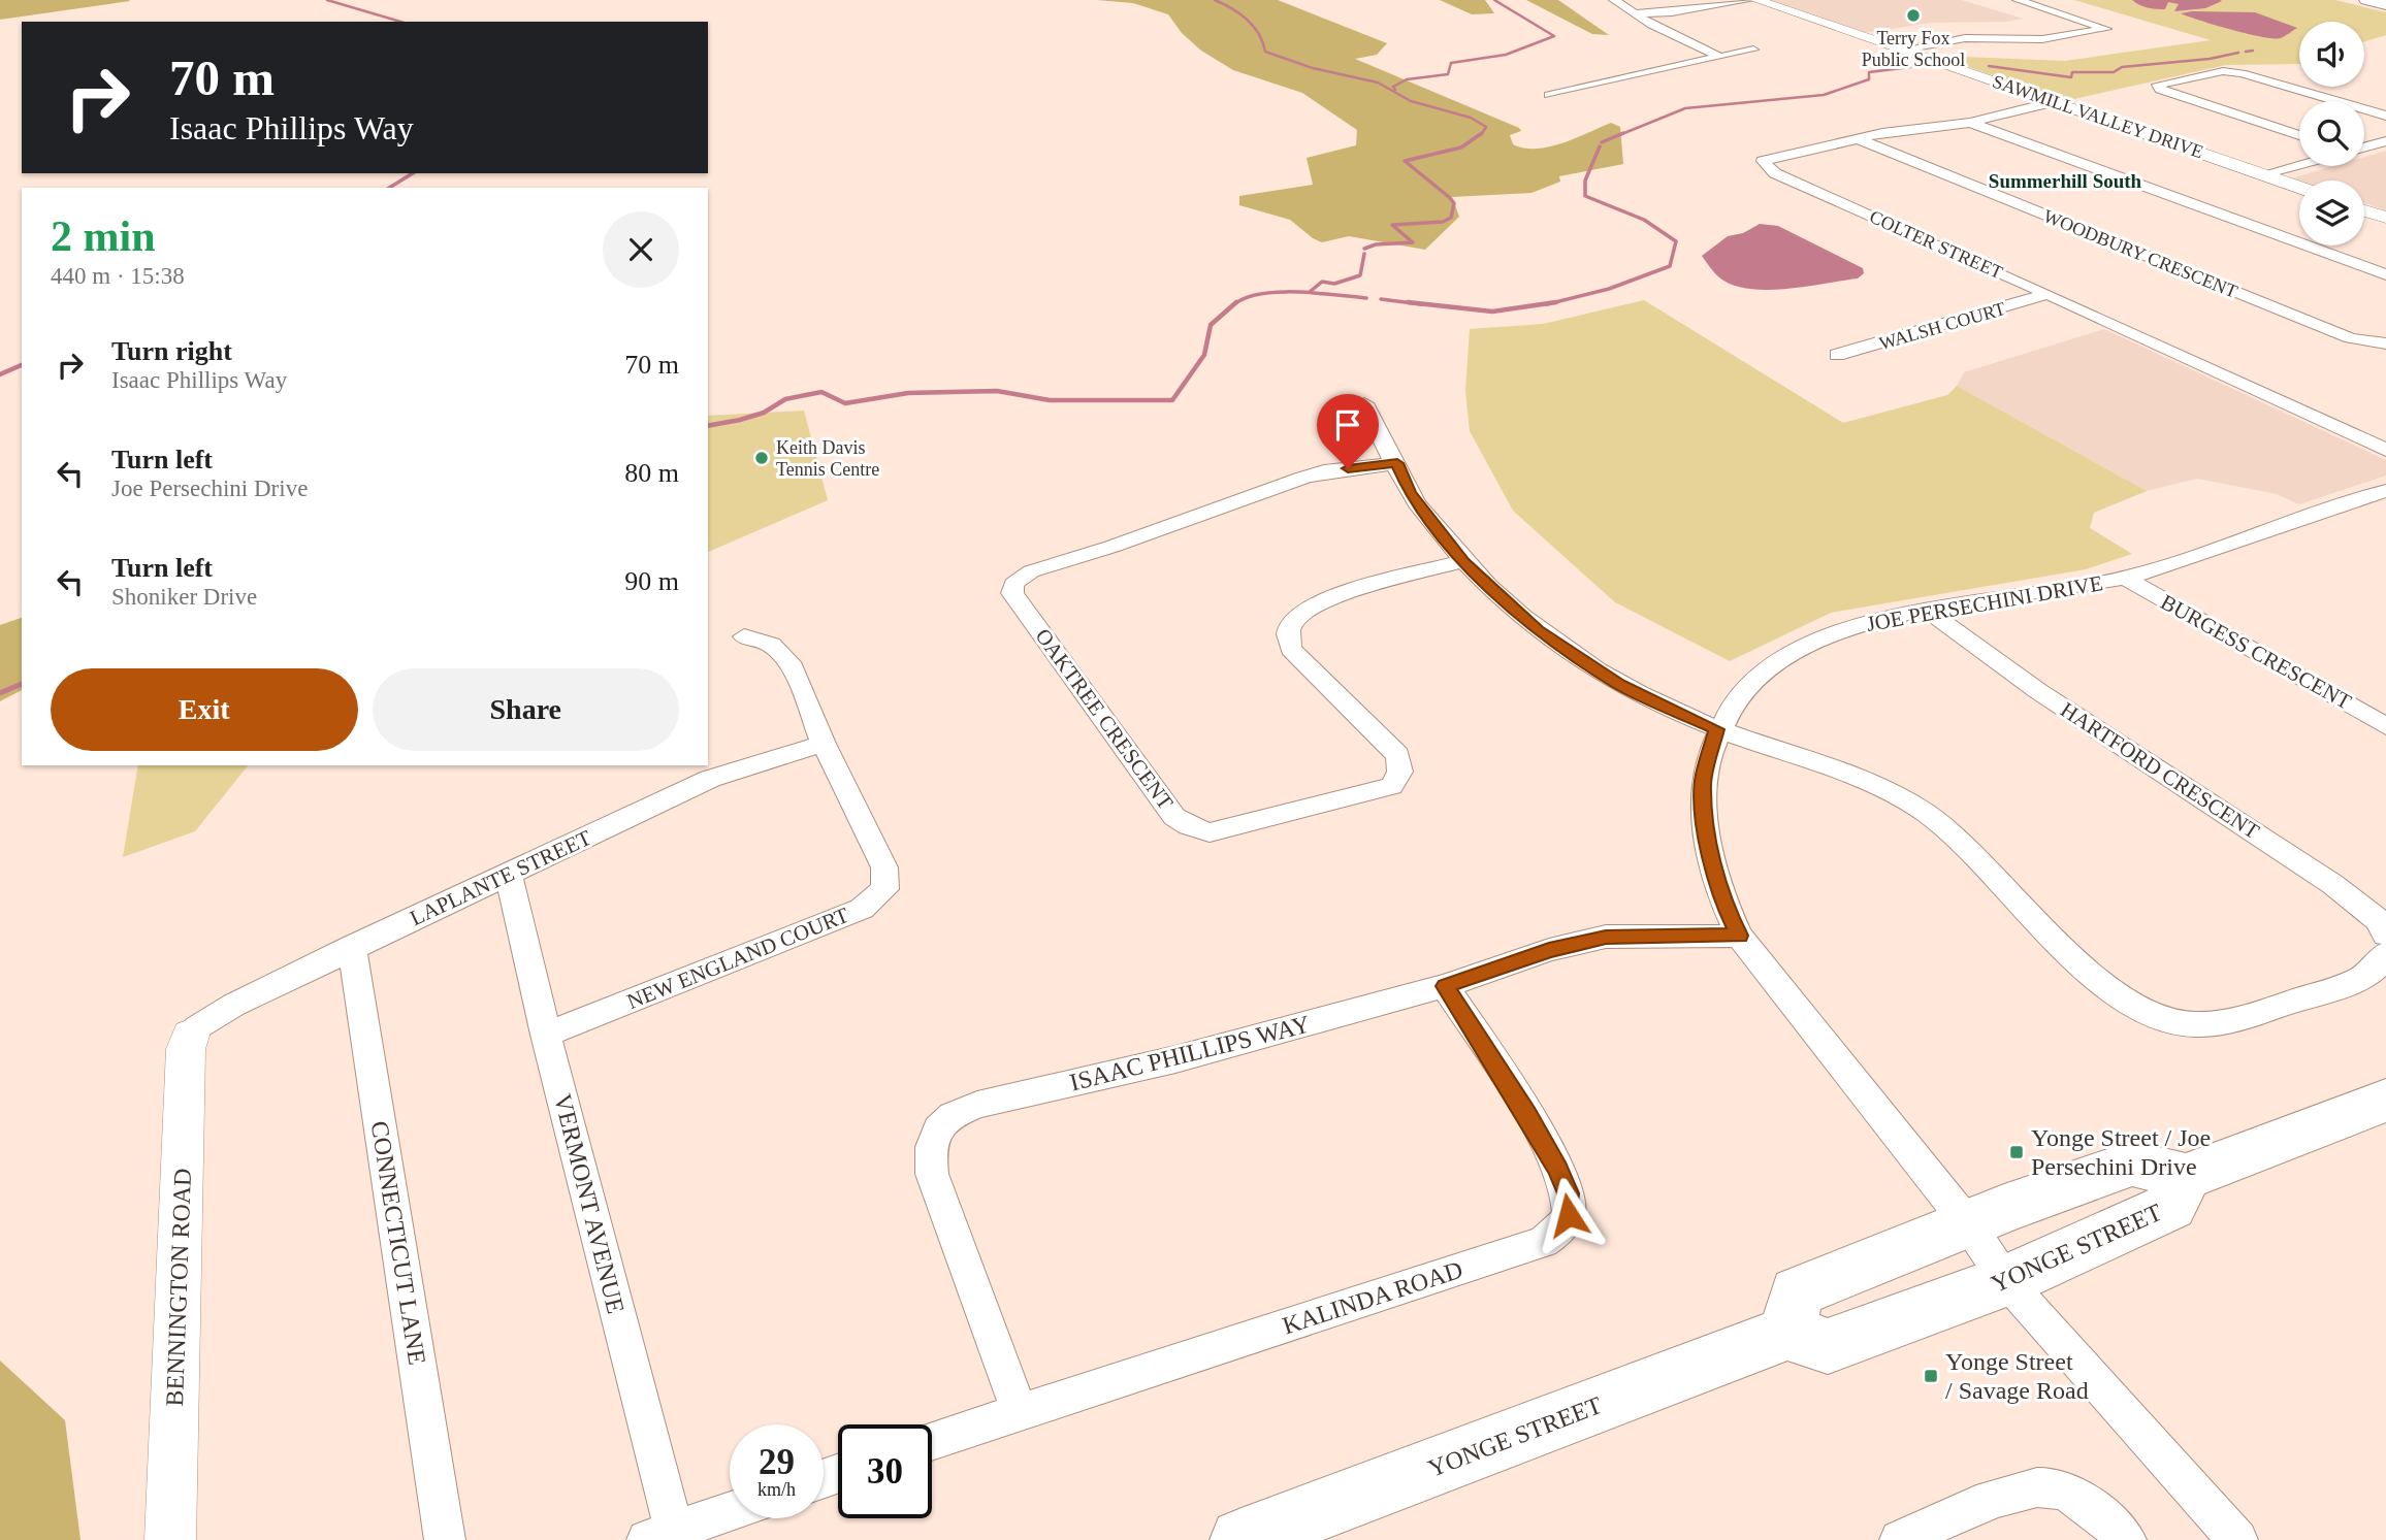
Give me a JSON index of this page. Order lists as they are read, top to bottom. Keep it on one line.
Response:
{"streets":{"main road":["YONGE STREET"],"street":["SAWMILL VALLEY DRIVE","COLTER STREET","WOODBURY CRESCENT","WALSH COURT","JOE PERSECHINI DRIVE","BURGESS CRESCENT","OAKTREE CRESCENT","HARTFORD CRESCENT","LAPLANTE STREET","NEW ENGLAND COURT","ISAAC PHILLIPS WAY","VERMONT AVENUE","CONNECTICUT LANE","BENNINGTON ROAD","KALINDA ROAD"]},"crossings":[["SAWMILL VALLEY DRIVE","COLTER STREET"],["COLTER STREET","WOODBURY CRESCENT"],["COLTER STREET","WALSH COURT"],["JOE PERSECHINI DRIVE","BURGESS CRESCENT"],["JOE PERSECHINI DRIVE","HARTFORD CRESCENT"],["JOE PERSECHINI DRIVE","ISAAC PHILLIPS WAY"],["JOE PERSECHINI DRIVE","YONGE STREET"],["LAPLANTE STREET","NEW ENGLAND COURT"],["LAPLANTE STREET","VERMONT AVENUE"],["LAPLANTE STREET","CONNECTICUT LANE"],["LAPLANTE STREET","BENNINGTON ROAD"],["NEW ENGLAND COURT","VERMONT AVENUE"],["ISAAC PHILLIPS WAY","KALINDA ROAD"]],"districts":["Summerhill South"],"places":{"other":["Terry Fox Public School","Keith Davis Tennis Centre"],"transit":["Yonge Street / Joe Persechini Drive","Yonge Street / Savage Road"]},"page":{"turn":["70 m","Isaac Phillips Way"],"heading":["2 min","440 m · 15:38"],"list":[{"name":"Turn right","note":"Isaac Phillips Way","value":"70 m"},{"name":"Turn left","note":"Joe Persechini Drive","value":"80 m"},{"name":"Turn left","note":"Shoniker Drive","value":"90 m"}],"buttons":["Exit","Share"],"speed":"29 km/h","limit":"30"}}
